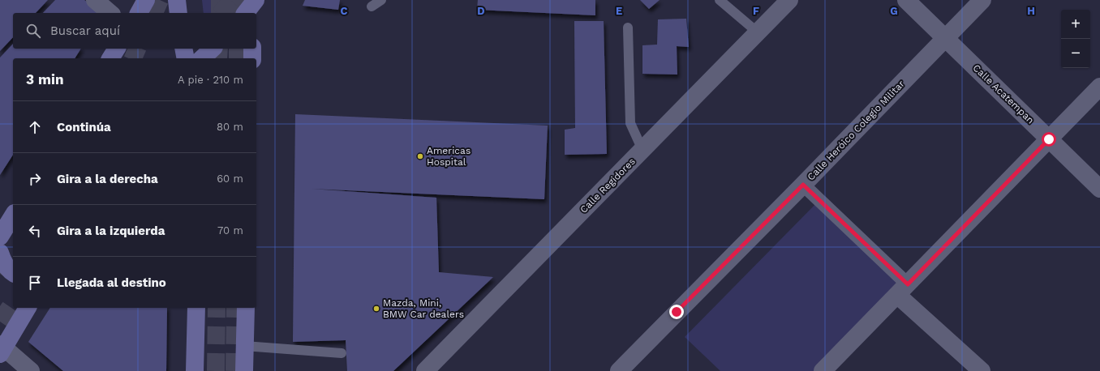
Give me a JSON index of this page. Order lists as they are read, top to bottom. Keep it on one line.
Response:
{"streets":{"street":["Calle Acatempan","Calle Heróico Colegio Militar","Calle Regidores"]},"crossings":[["Calle Acatempan","Calle Heróico Colegio Militar"]],"places":["Americas Hospital","Mazda, Mini, BMW Car dealers"],"page":{"map_buttons":["+","−"],"search":"Buscar aquí","heading":["3 min","A pie · 210 m"],"list":[["Continúa","80 m"],["Gira a la derecha","60 m"],["Gira a la izquierda","70 m"],"Llegada al destino"]},"grid":{"columns":["C","D","E","F","G","H"]}}
